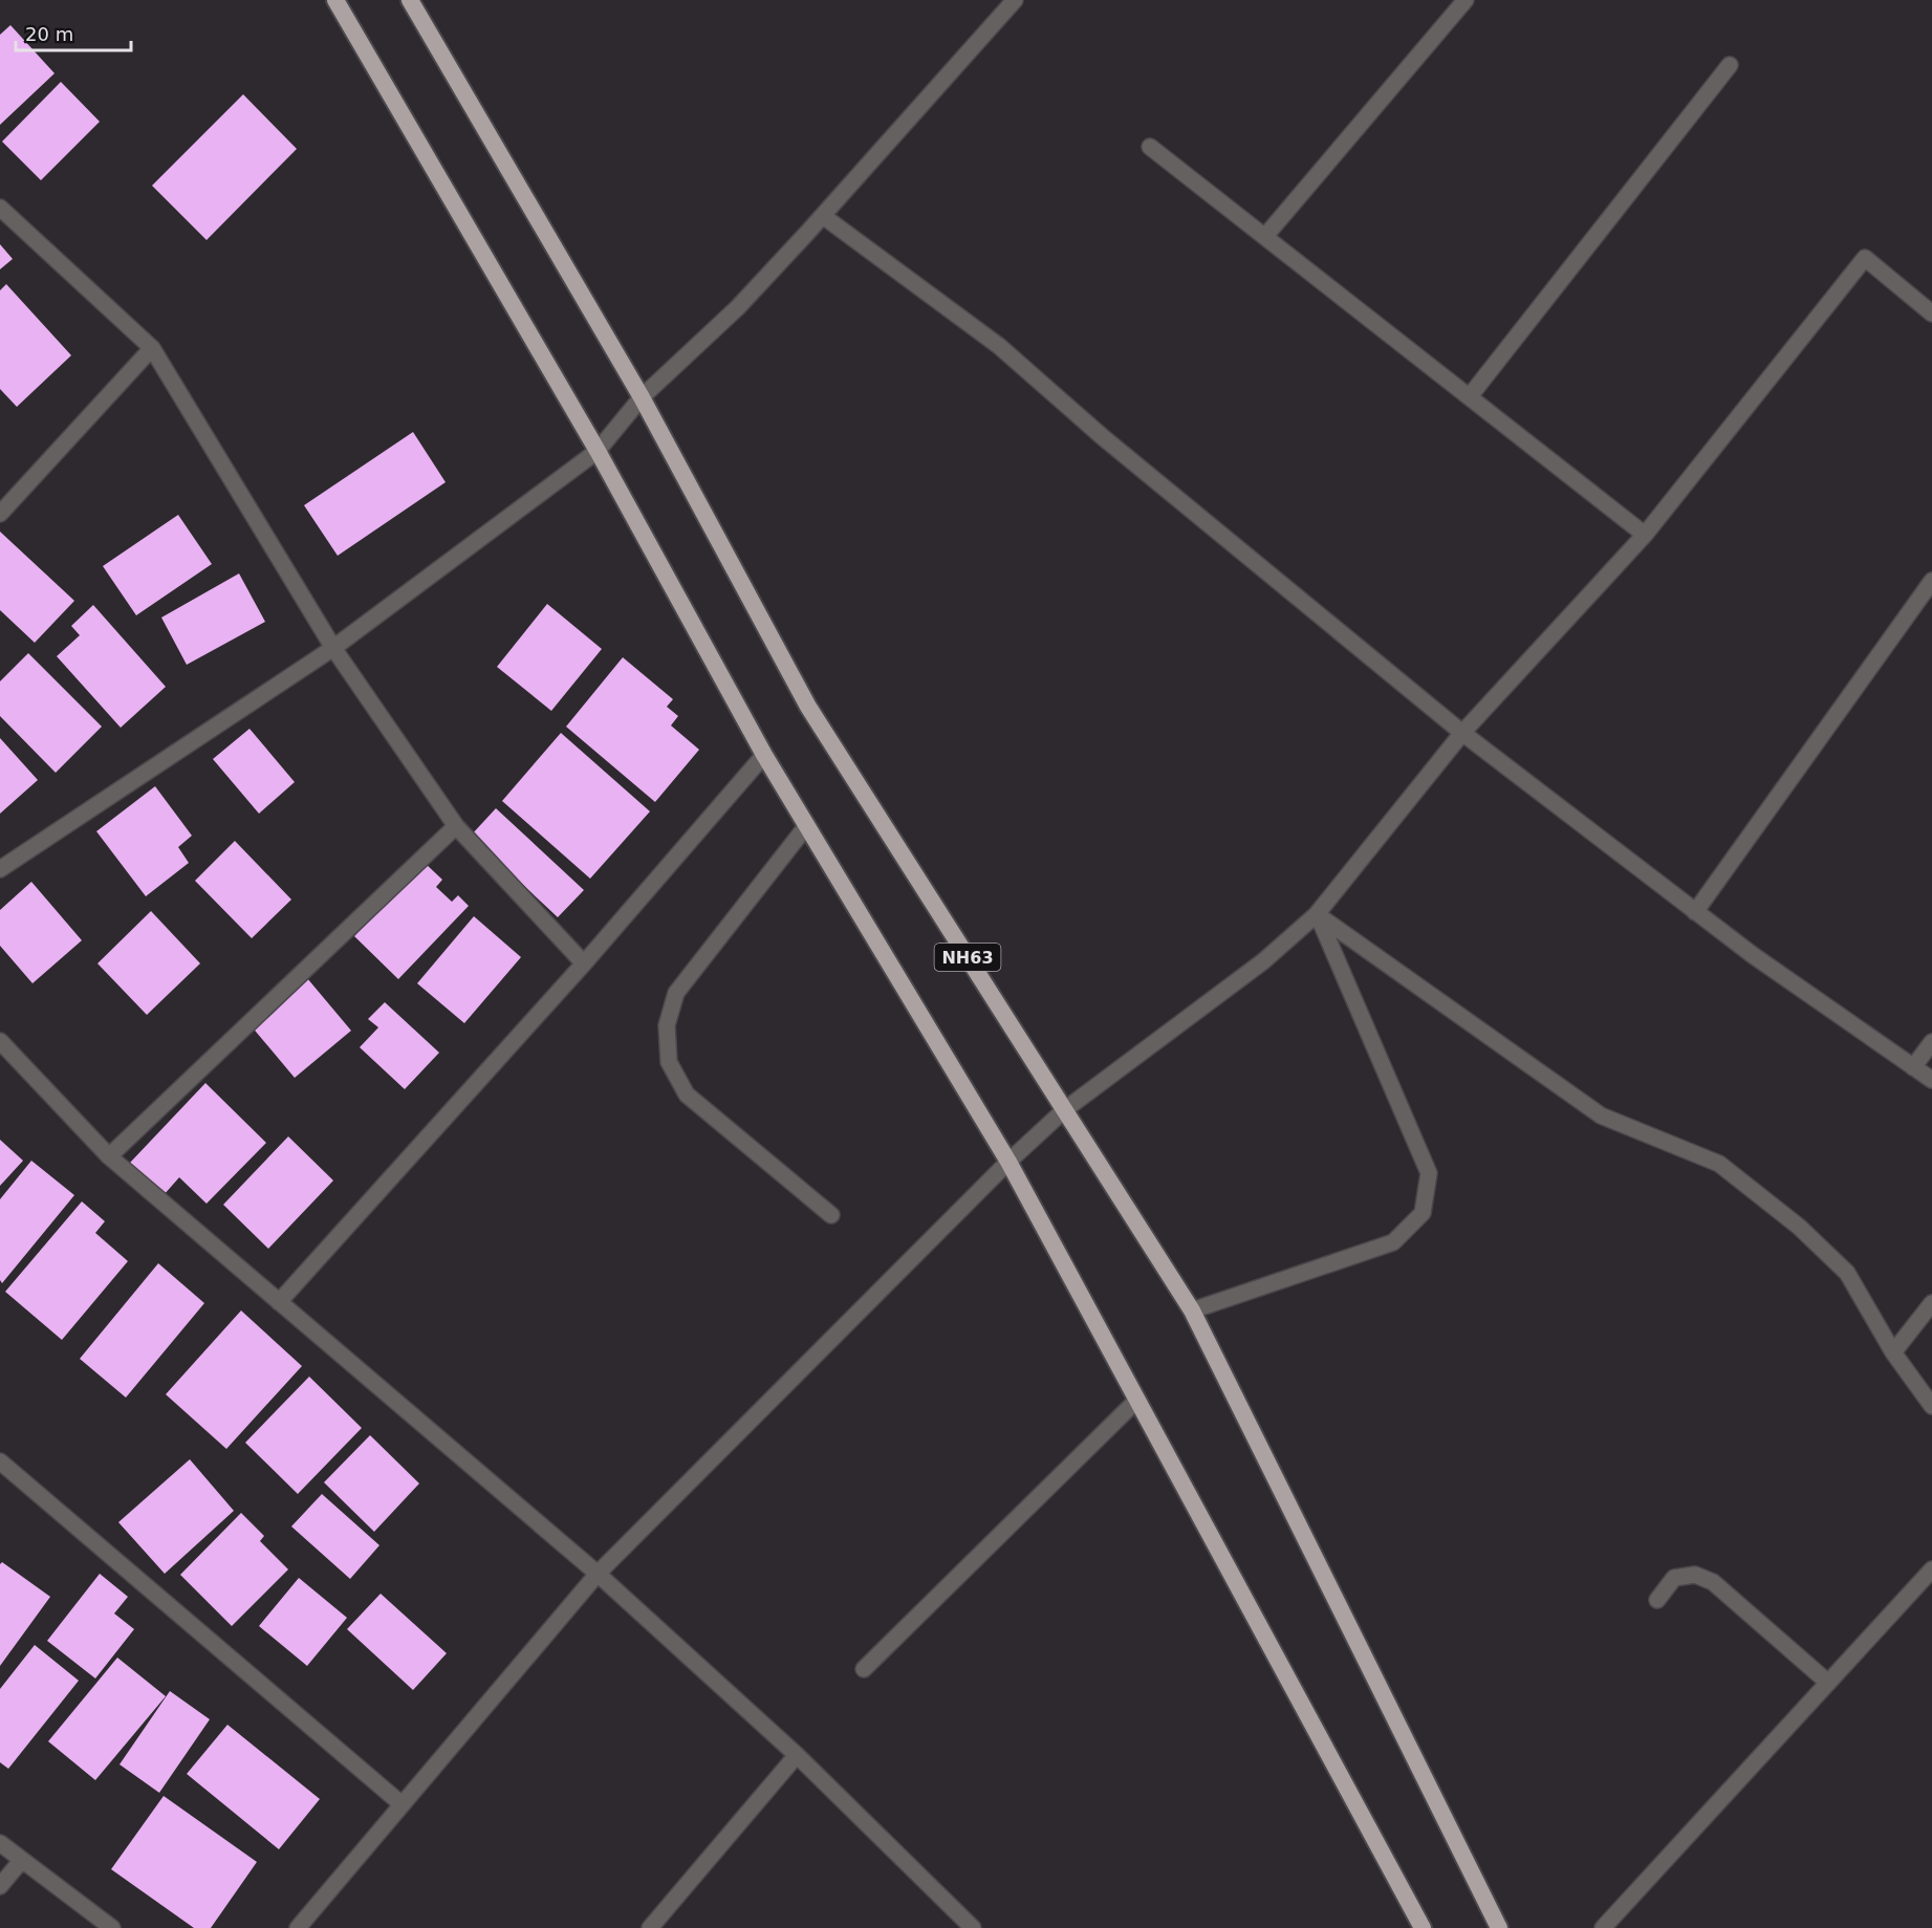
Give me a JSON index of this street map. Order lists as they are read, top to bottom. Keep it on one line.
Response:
{"streets":{"highway":["NH63"]},"scale_bar":"20 m"}
